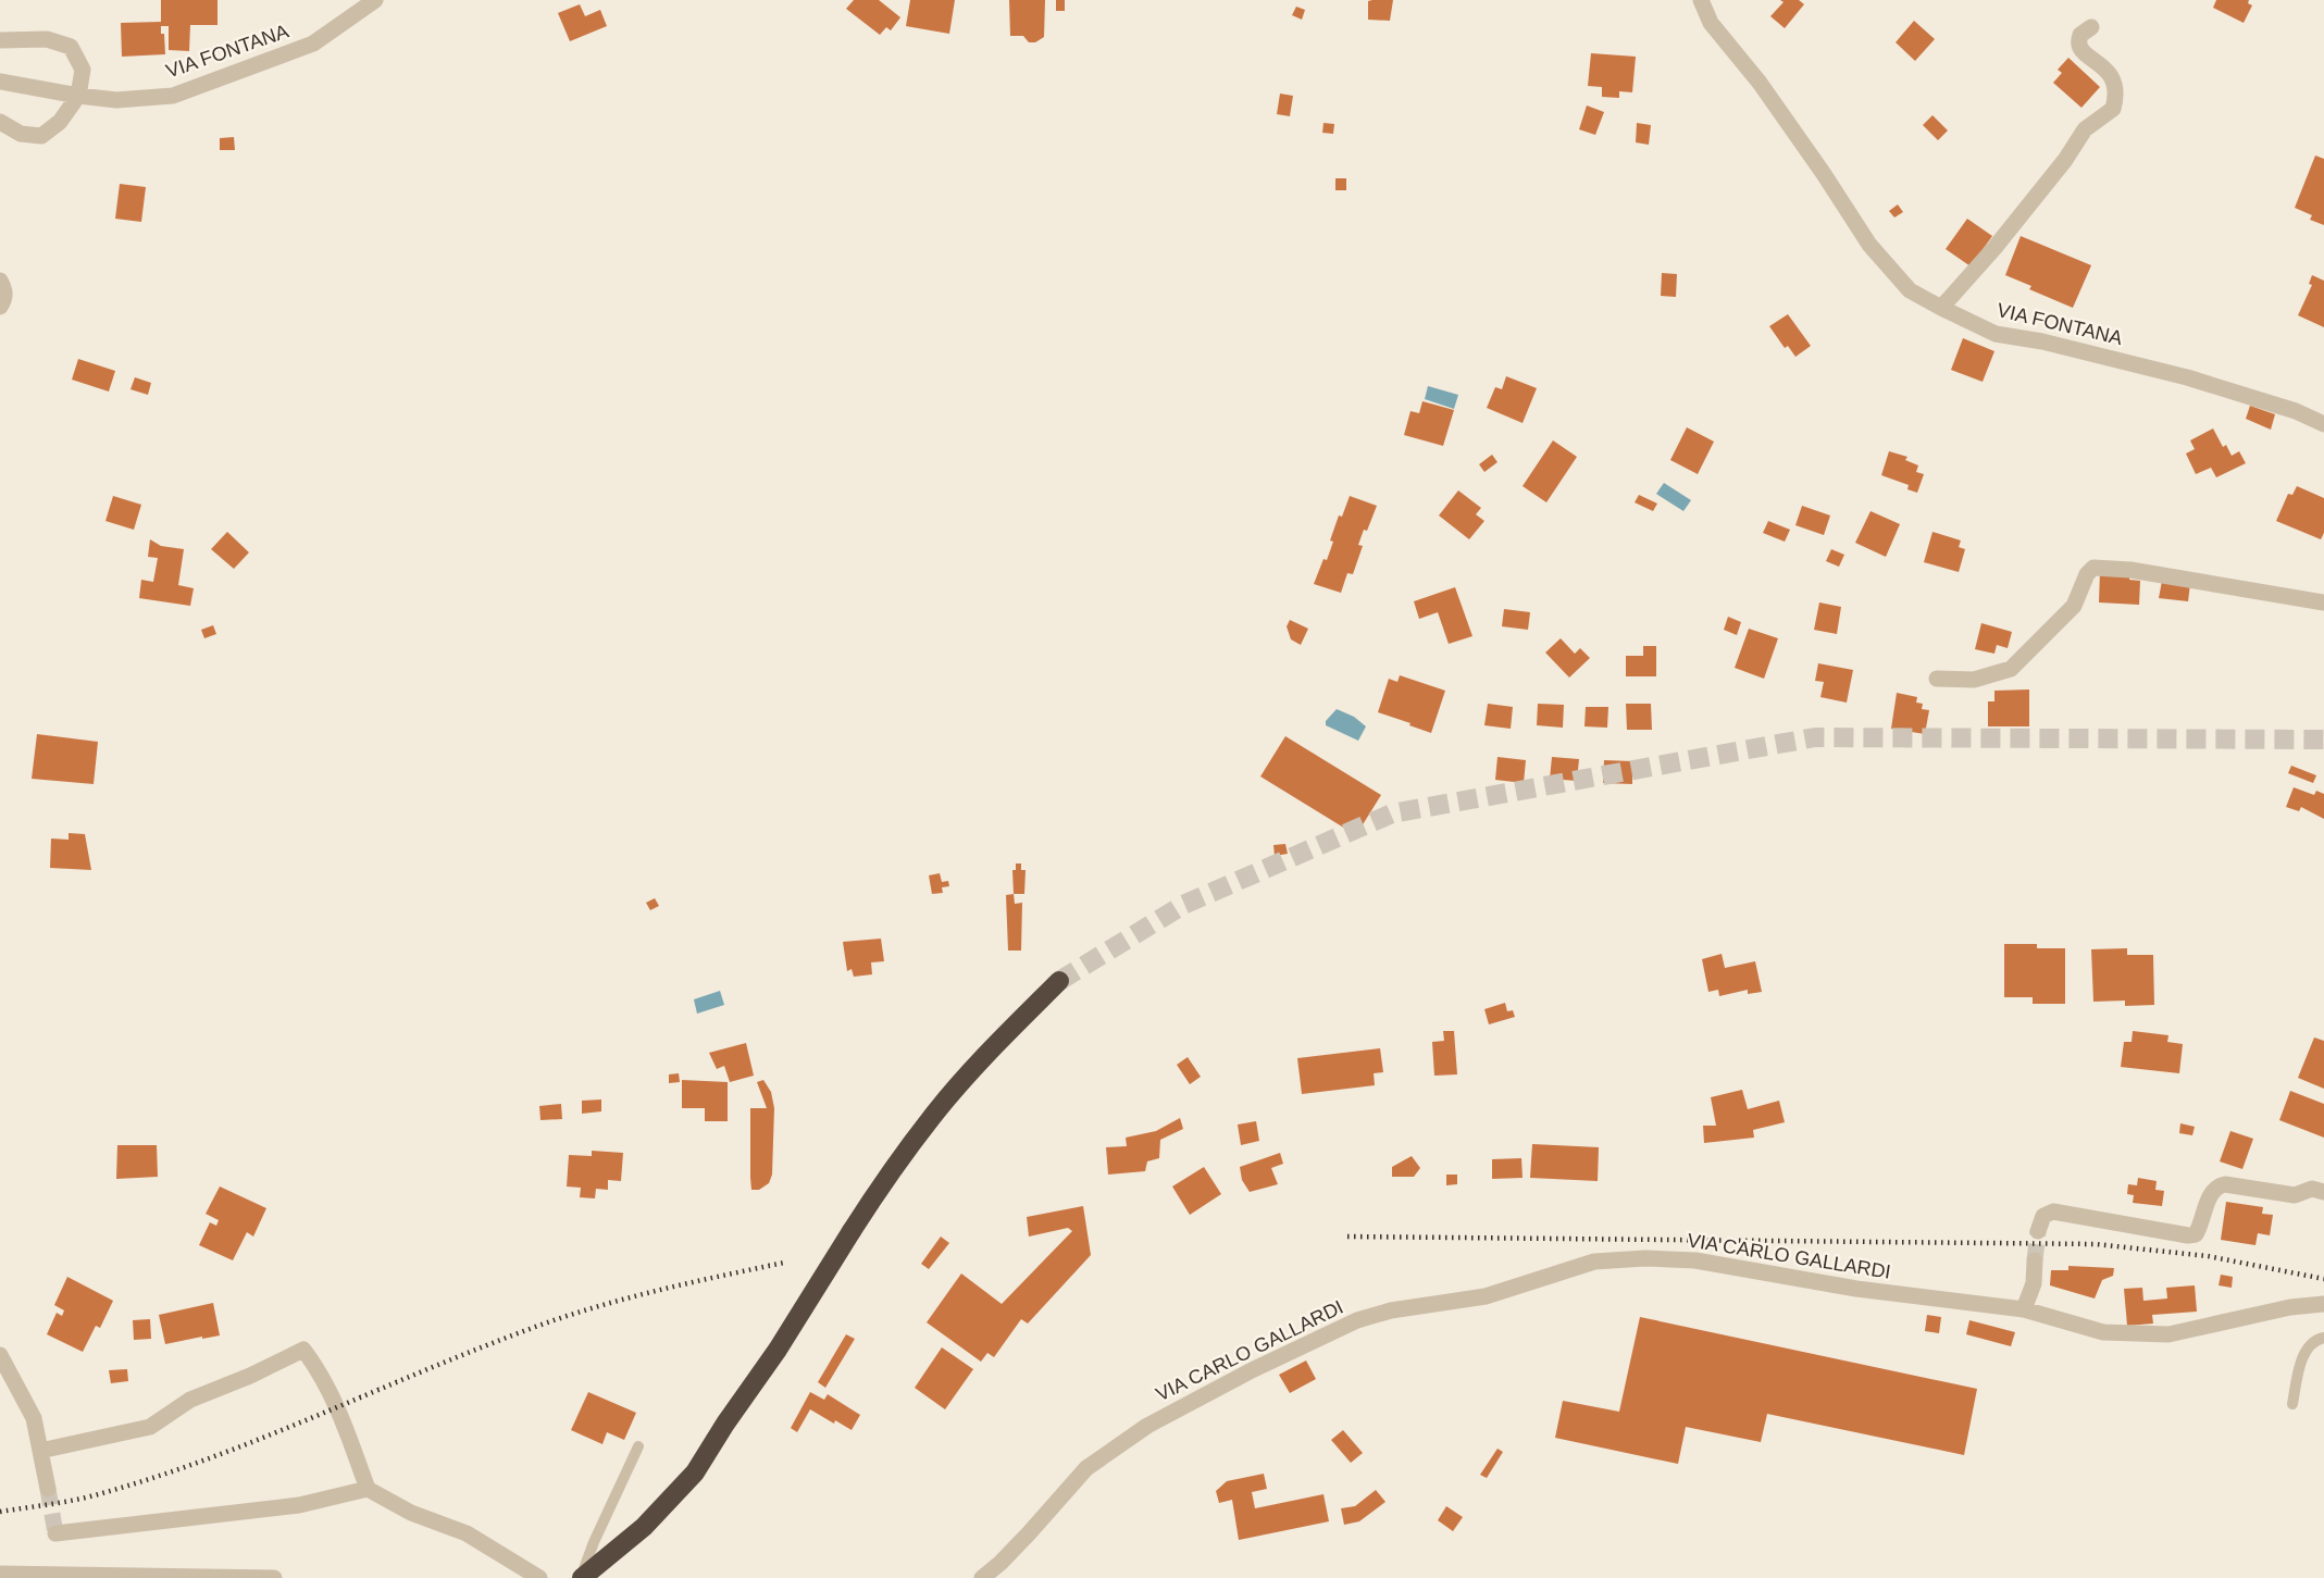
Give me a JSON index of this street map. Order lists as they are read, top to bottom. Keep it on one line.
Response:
{"streets":{"street":["VIA FONTANA","VIA CARLO GALLARDI"]}}
